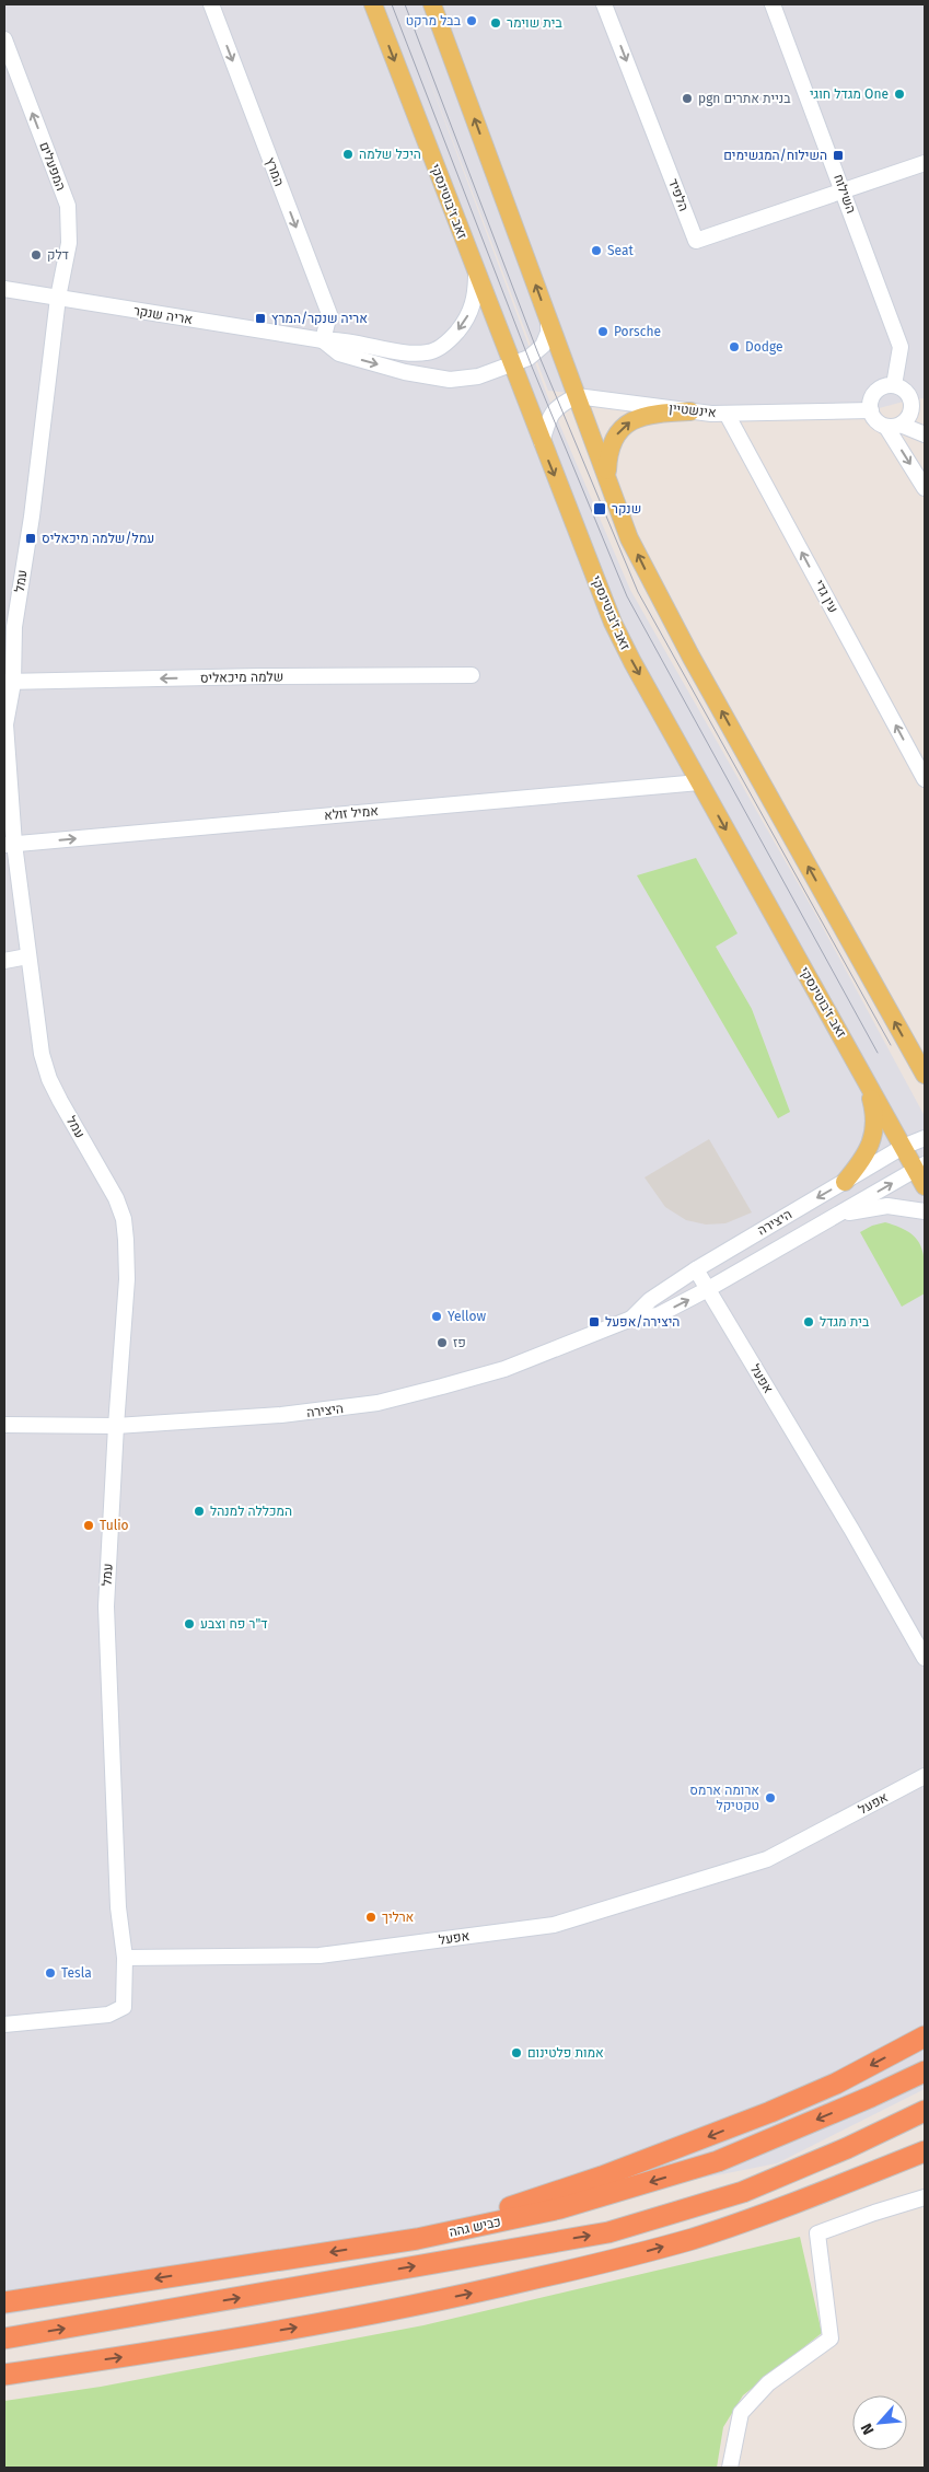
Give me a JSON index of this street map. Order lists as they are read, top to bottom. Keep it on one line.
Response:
{"streets":{"highway":["כביש גהה"],"main road":["זאב ז'בוטינסקי"],"street":["המפעלים","המרץ","השילוח","הלפיד","אריה שנקר","אינשטיין","עמל","עין גדי","שלמה מיכאליס","אמיל זולא","היצירה","אפעל"]},"crossings":[["המפעלים","אריה שנקר"],["המפעלים","עמל"],["המרץ","אריה שנקר"],["השילוח","הלפיד"],["השילוח","אינשטיין"],["זאב ז'בוטינסקי","אריה שנקר"],["זאב ז'בוטינסקי","אמיל זולא"],["זאב ז'בוטינסקי","היצירה"],["אריה שנקר","עמל"],["אינשטיין","עין גדי"],["עמל","שלמה מיכאליס"],["עמל","אמיל זולא"],["עמל","היצירה"],["עמל","אפעל"],["היצירה","אפעל"]],"one_way":["המפעלים","המרץ","עין גדי","שלמה מיכאליס","אמיל זולא"],"places":{"other":["בבל מרקט","בית שוימר","מגדל חוגי One","pgn בניית אתרים","היכל שלמה","Seat","דלק","Porsche","Dodge","Yellow","בית מגדל","פז","המכללה למנהל","Tulio","ד\"ר פח וצבע","ארומה ארמס טקטיקל","ארליך","Tesla","אמות פלטינום"],"transit":["השילוח/המגשימים","אריה שנקר/המרץ","שנקר","עמל/שלמה מיכאליס","היצירה/אפעל"]},"north":"bottom left"}
